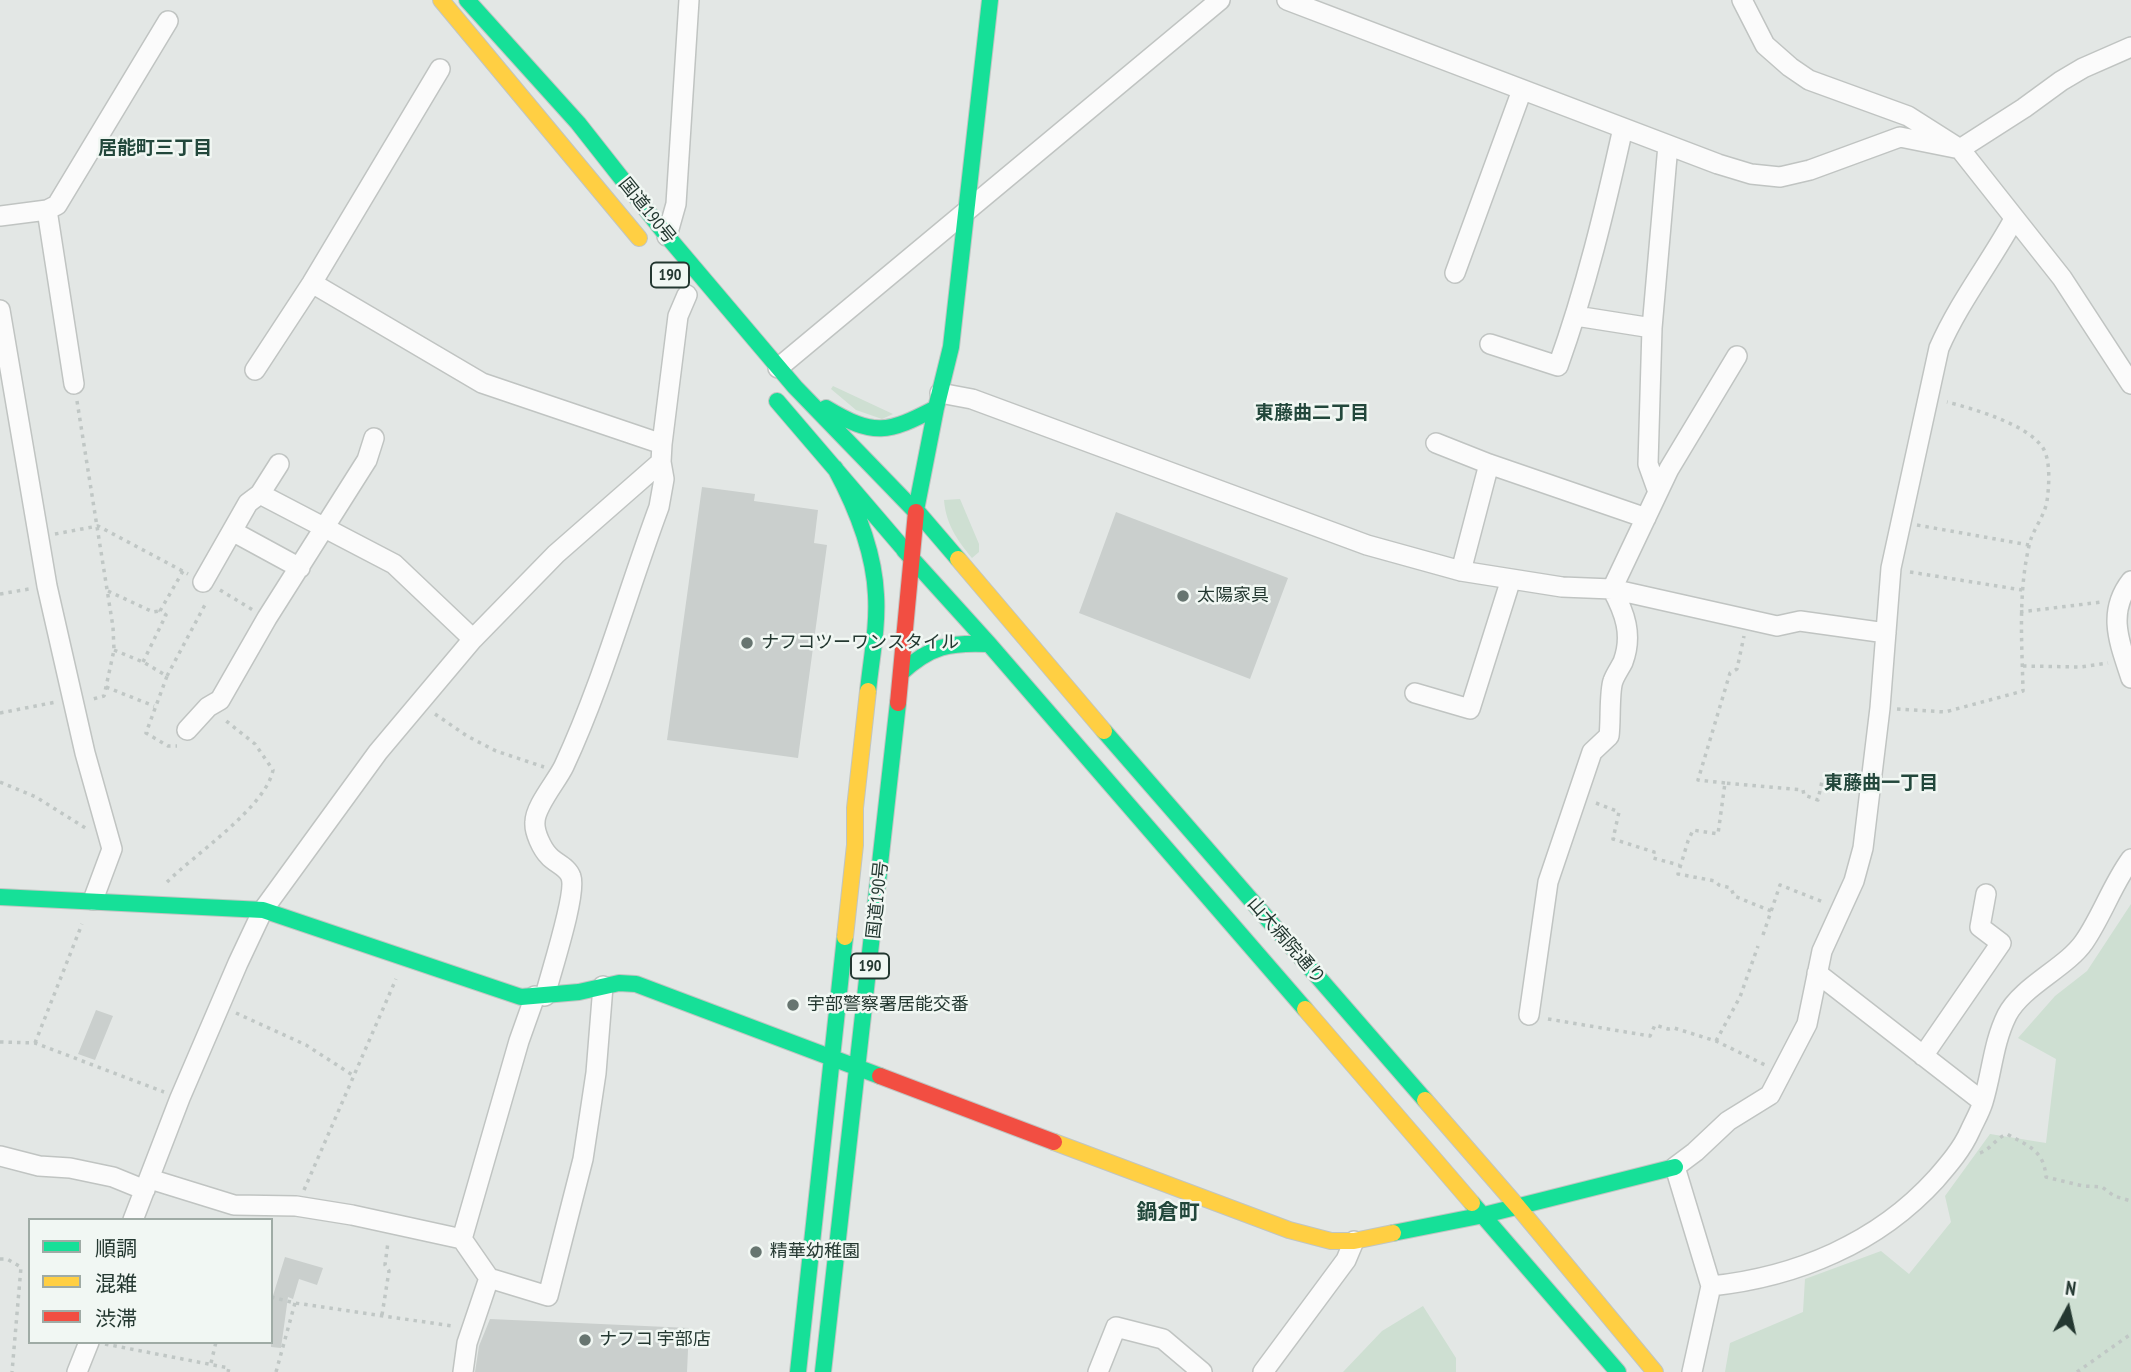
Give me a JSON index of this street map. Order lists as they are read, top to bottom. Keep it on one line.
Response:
{"streets":{"main road":["国道190号","190","山大病院通り"]},"crossings":[["国道190号","山大病院通り"]],"districts":["居能町三丁目","東藤曲二丁目","東藤曲一丁目","鍋倉町"],"places":["太陽家具","ナフコツーワンスタイル","宇部警察署居能交番","精華幼稚園","ナフコ 宇部店"],"legend":["順調","混雑","渋滞"],"north":"top"}
